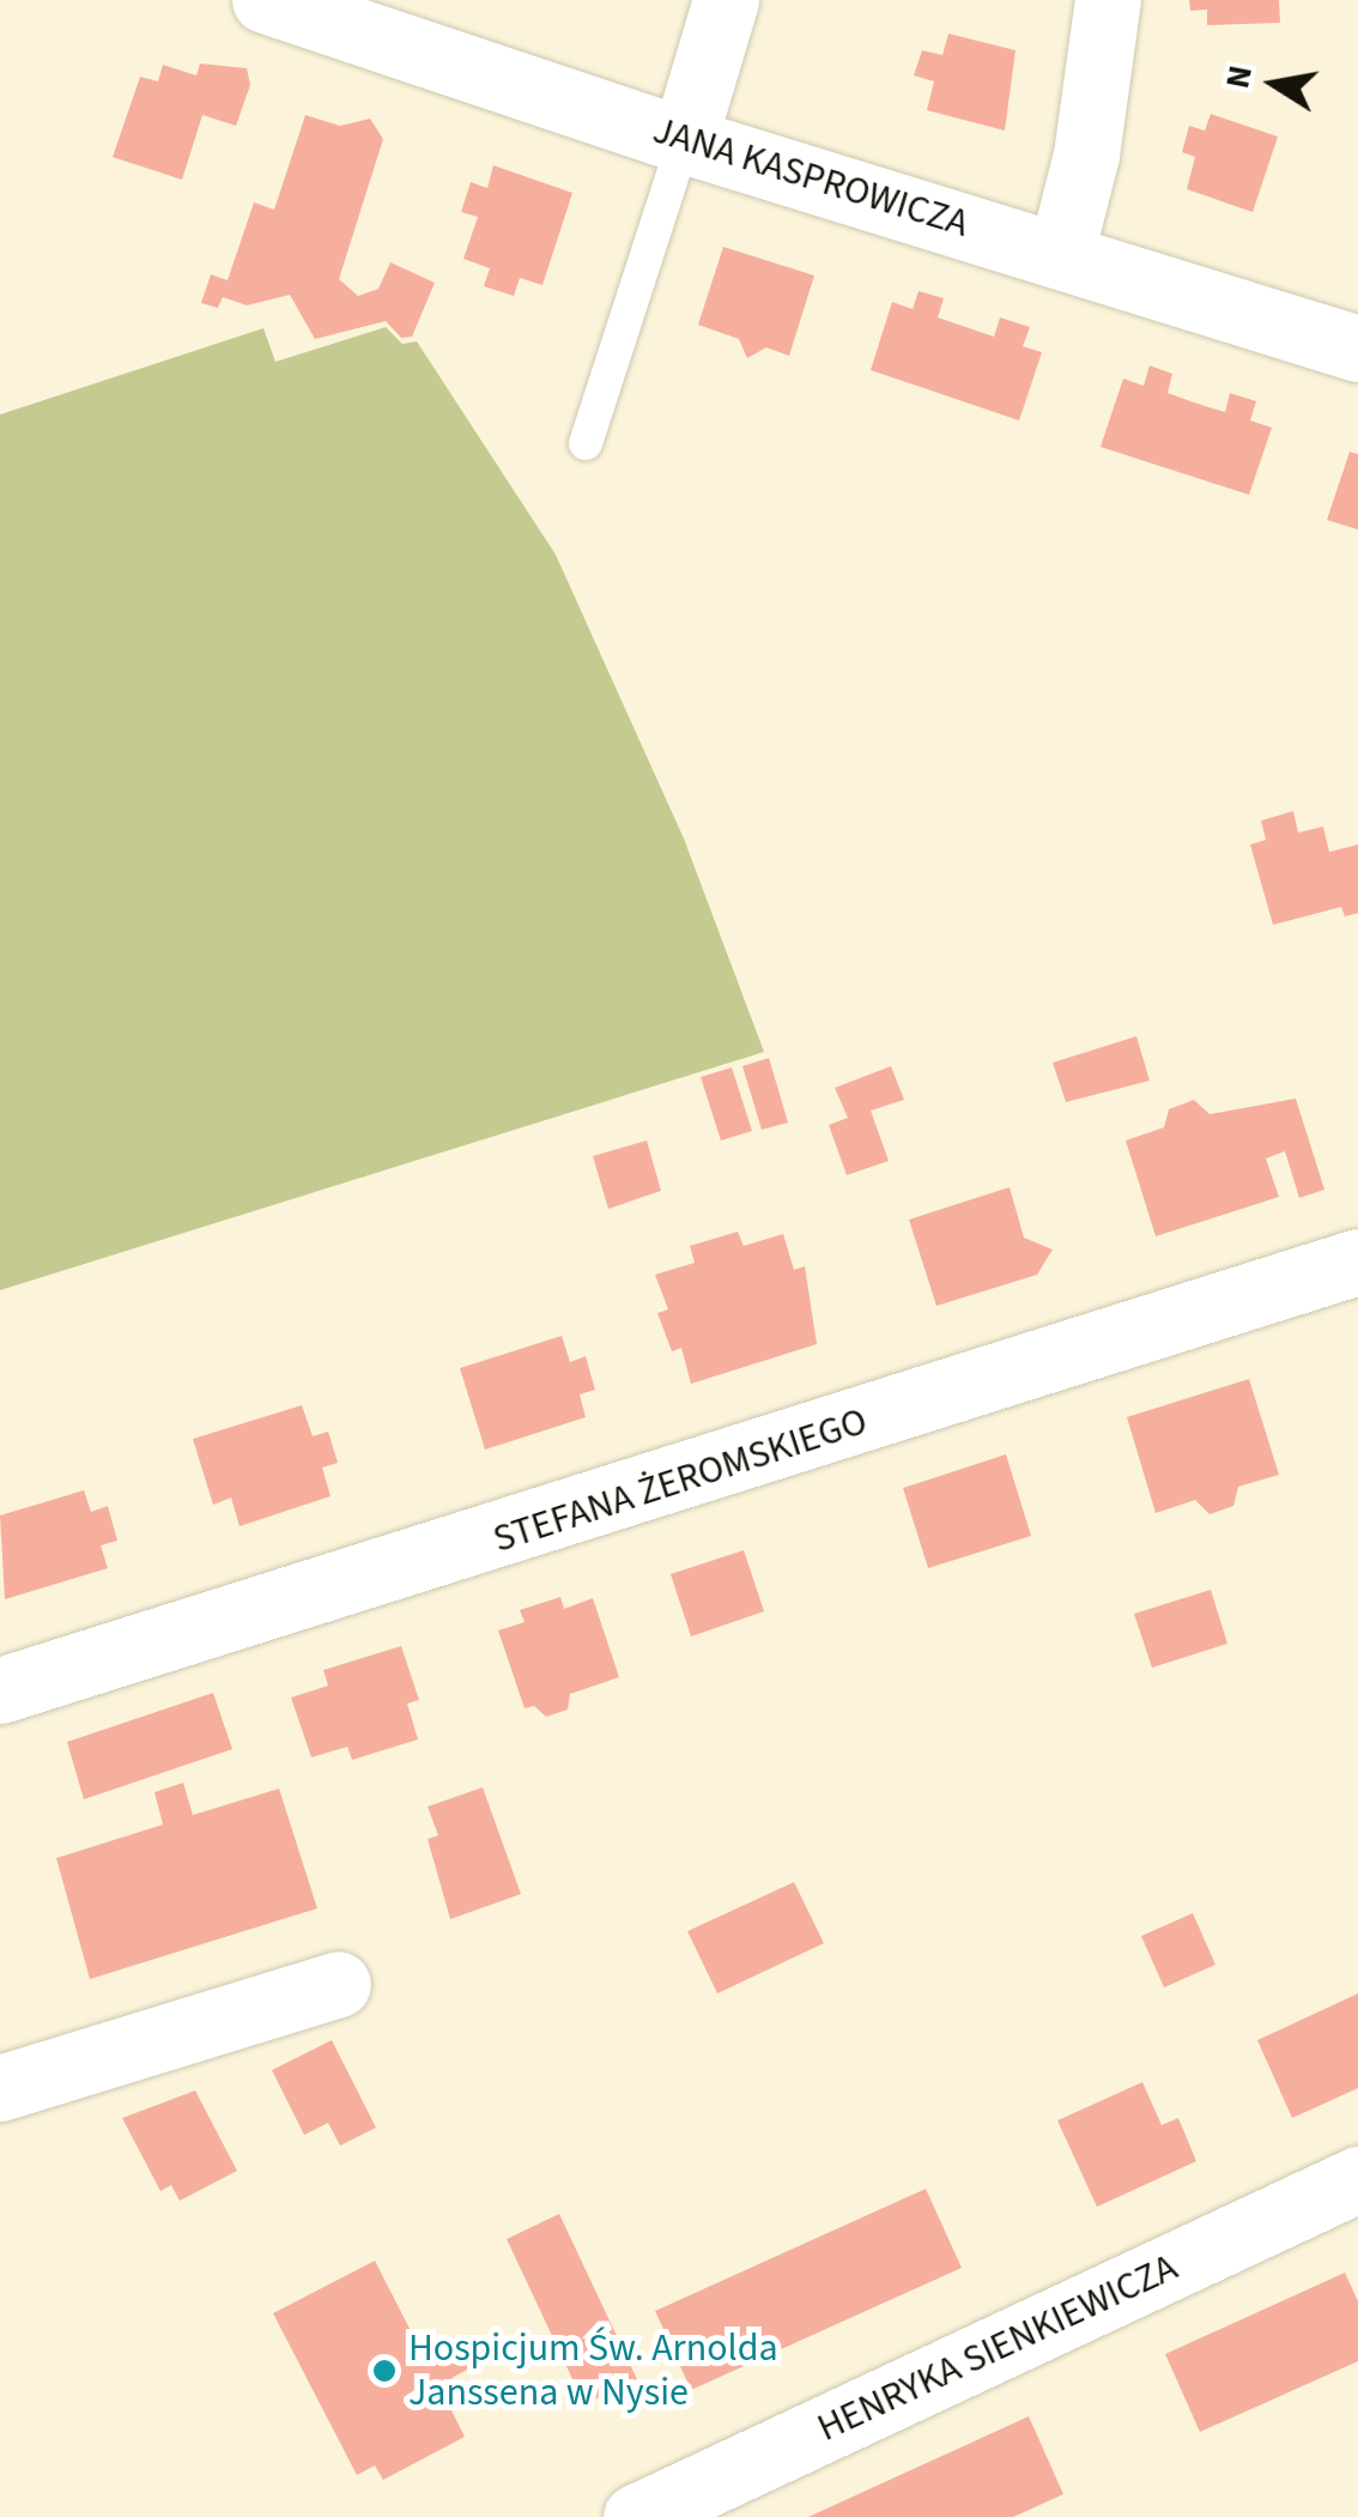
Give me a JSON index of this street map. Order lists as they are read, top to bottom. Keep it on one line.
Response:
{"streets":{"street":["JANA KASPROWICZA","STEFANA ŻEROMSKIEGO","HENRYKA SIENKIEWICZA"]},"places":["Hospicjum Św. Arnolda Janssena w Nysie"],"north":"left"}
